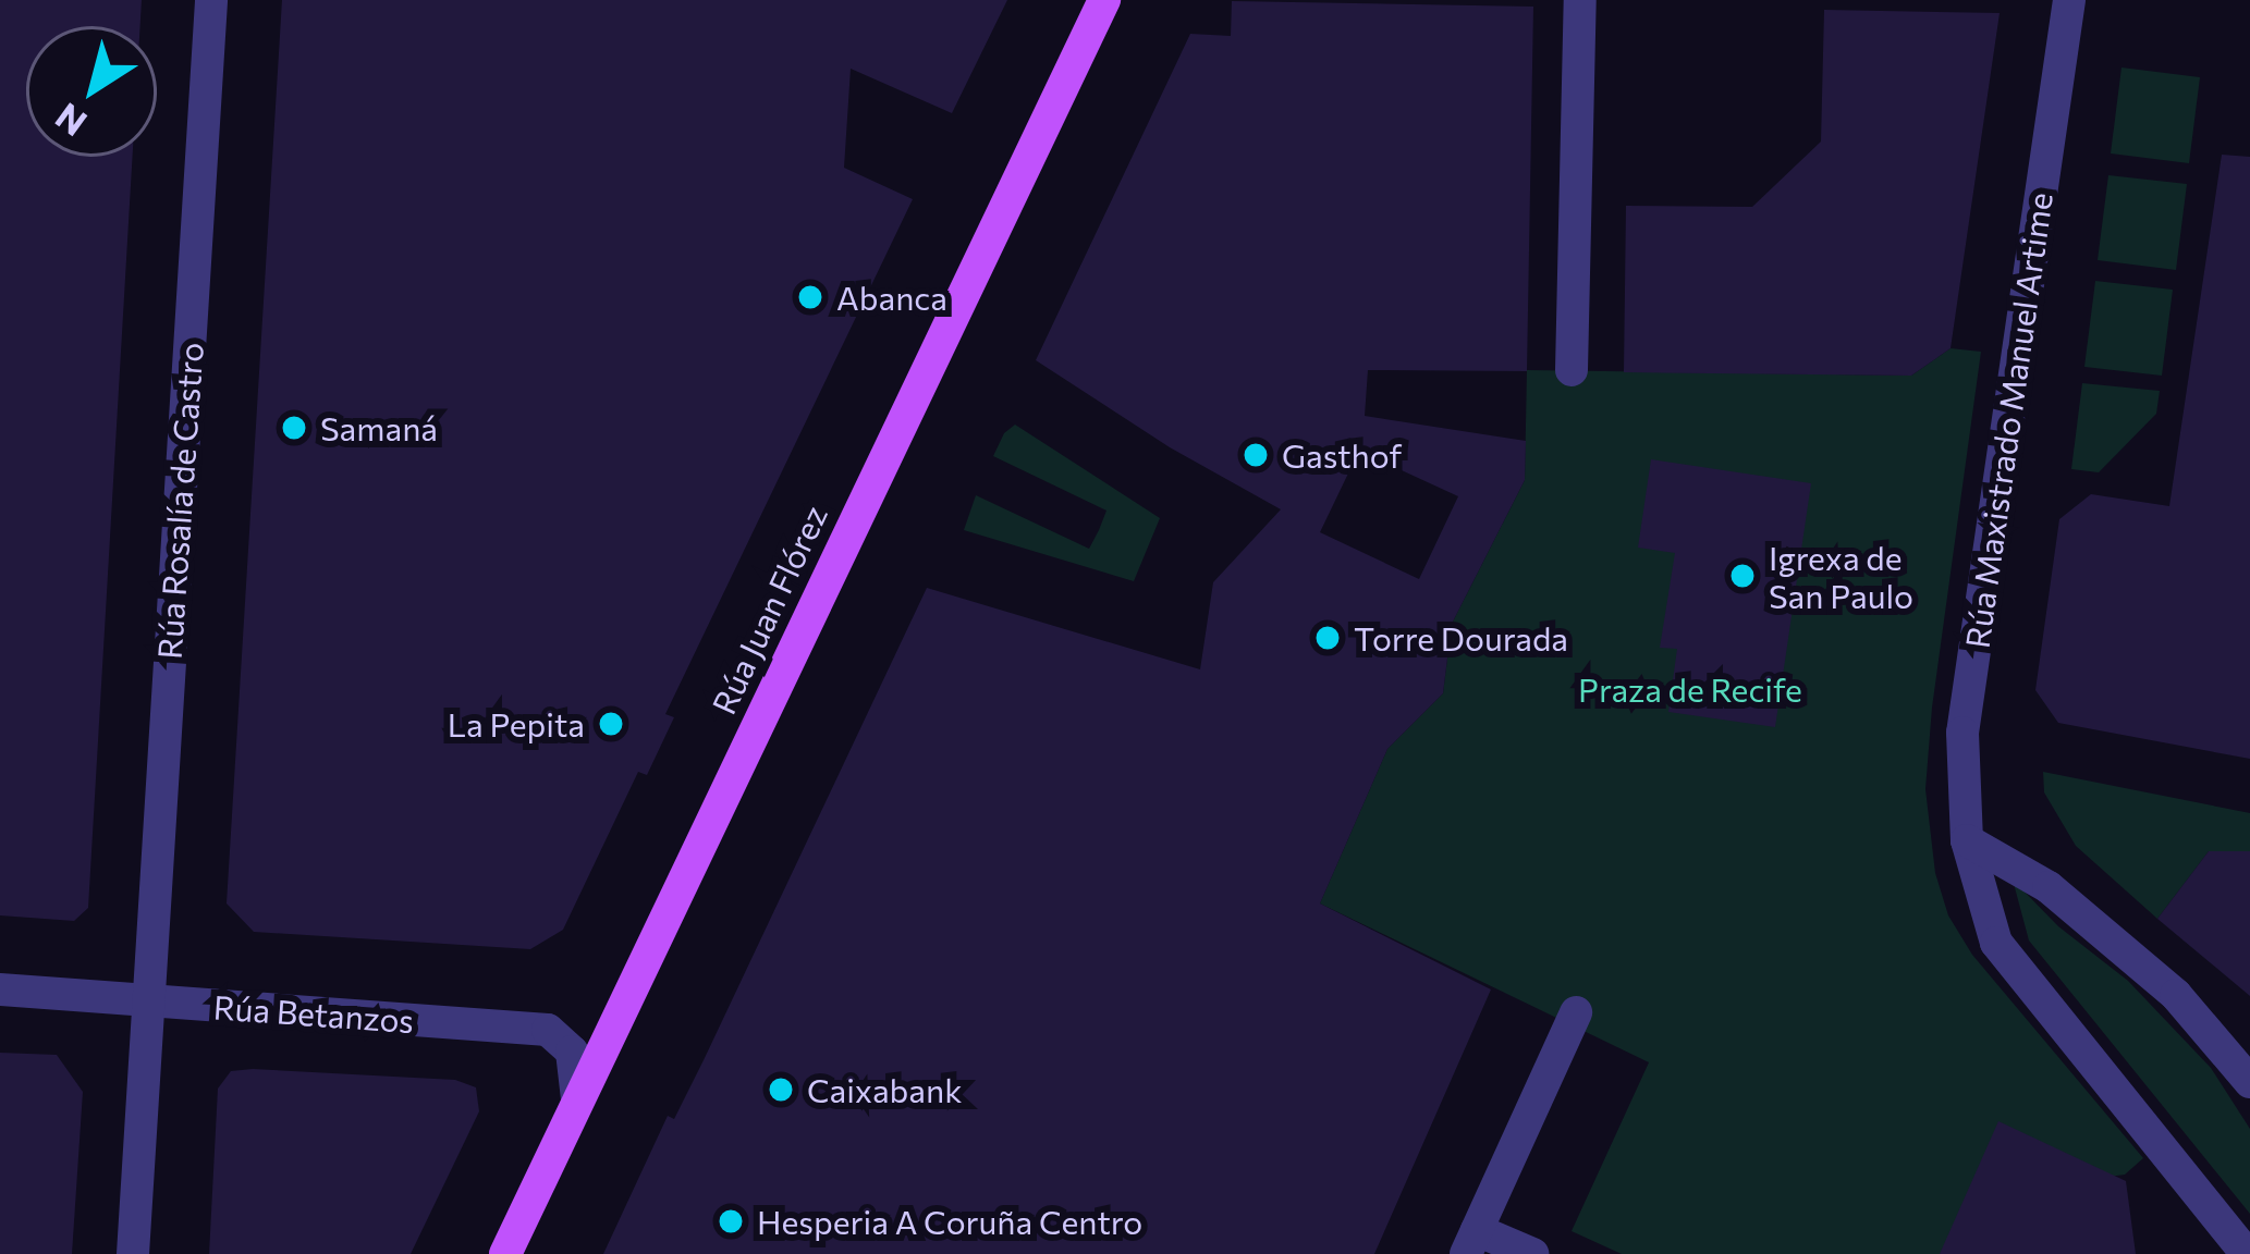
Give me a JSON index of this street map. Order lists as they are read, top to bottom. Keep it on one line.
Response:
{"streets":{"main road":["Rúa Juan Flórez"],"street":["Rúa Maxistrado Manuel Artime","Rúa Rosalía de Castro","Rúa Betanzos"]},"crossings":[["Rúa Rosalía de Castro","Rúa Betanzos"],["Rúa Juan Flórez","Rúa Betanzos"]],"parks":["Praza de Recife"],"places":["Abanca","Samaná","Gasthof","Igrexa de San Paulo","Torre Dourada","La Pepita","Caixabank","Hesperia A Coruña Centro"],"north":"bottom left"}
